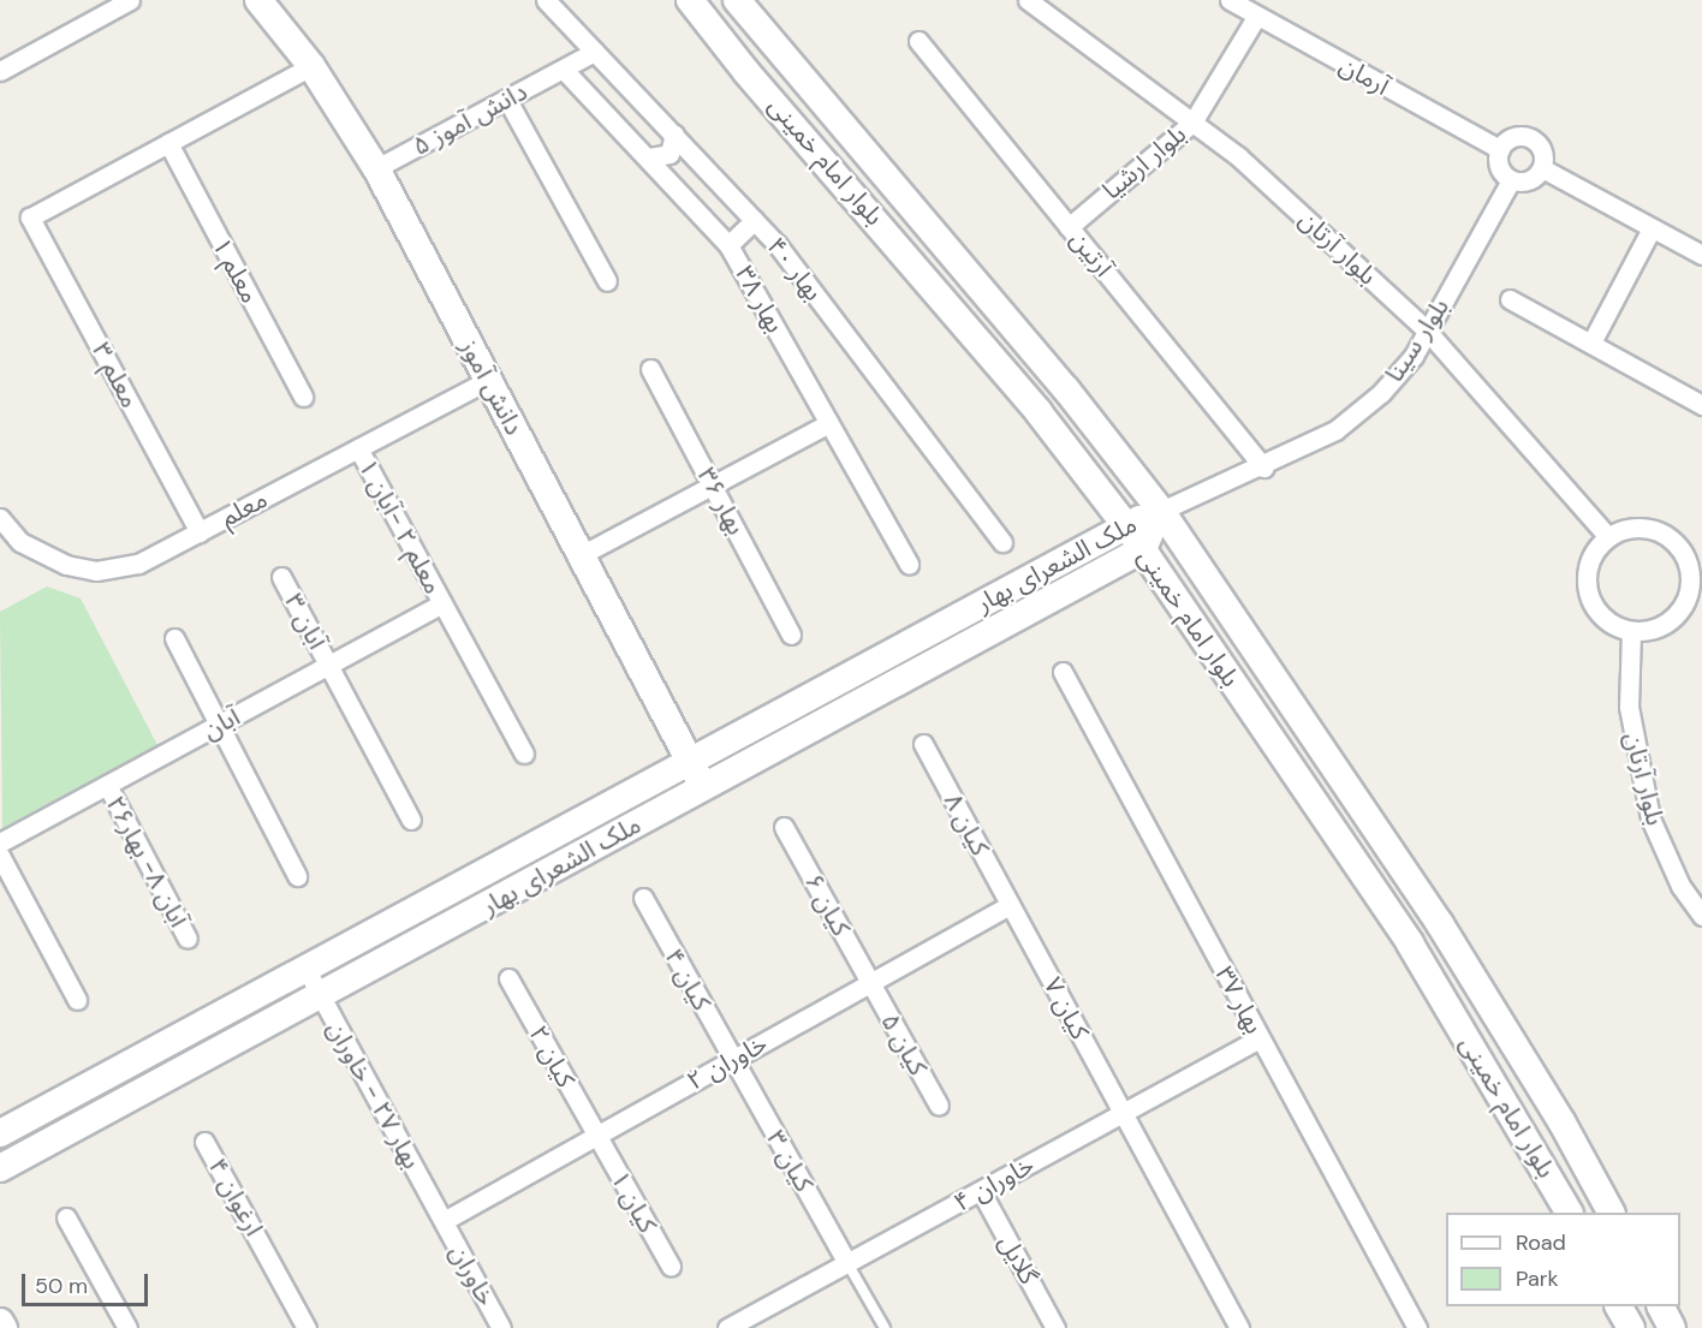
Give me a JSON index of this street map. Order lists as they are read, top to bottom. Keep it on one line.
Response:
{"streets":{"street":["آرمان","دانش آموز ۵","بلوار امام خمینی","بلوار ارشیا","بلوار آرتان","آرتین","بهار ۴۰","معلم ۱","بهار ۳۸","بلوار سینا","معلم ۳","دانش آموز","بهار ۳۶","معلم","معلم ۲ -آبان ۱","ملک الشعرای بهار","آبان ۳","آبان","کیان ۸","۲۶آبان ۸- بهار","کیان ۶","کیان ۴","بهار ۳۷","کیان ۷","کیان ۵","کیان ۲","خاوران ۲","بهار ۲۷ - خاوران","کیان ۳","خاوران ۴","ارغوان ۴","کیان ۱","گلایل","خاوران"]},"crossings":[["آرمان","بلوار ارشیا"],["آرمان","بلوار سینا"],["دانش آموز ۵","بهار ۴۰"],["دانش آموز ۵","بهار ۳۸"],["دانش آموز ۵","دانش آموز"],["بلوار امام خمینی","بلوار سینا"],["بلوار امام خمینی","ملک الشعرای بهار"],["بلوار ارشیا","بلوار آرتان"],["بلوار ارشیا","آرتین"],["بلوار آرتان","بلوار سینا"],["آرتین","بلوار سینا"],["معلم ۱","معلم ۳"],["بلوار سینا","ملک الشعرای بهار"],["معلم ۳","معلم"],["دانش آموز","معلم"],["دانش آموز","ملک الشعرای بهار"],["معلم","معلم ۲ -آبان ۱"],["معلم ۲ -آبان ۱","آبان"],["ملک الشعرای بهار","بهار ۲۷ - خاوران"],["آبان ۳","آبان"],["آبان","۲۶آبان ۸- بهار"],["کیان ۸","کیان ۷"],["کیان ۸","خاوران ۲"],["کیان ۶","کیان ۵"],["کیان ۶","خاوران ۲"],["کیان ۴","خاوران ۲"],["کیان ۴","کیان ۳"],["بهار ۳۷","خاوران ۴"],["کیان ۷","خاوران ۲"],["کیان ۷","خاوران ۴"],["کیان ۵","خاوران ۲"],["کیان ۲","خاوران ۲"],["کیان ۲","کیان ۱"],["خاوران ۲","بهار ۲۷ - خاوران"],["خاوران ۲","کیان ۳"],["خاوران ۲","کیان ۱"],["خاوران ۲","خاوران"],["بهار ۲۷ - خاوران","خاوران"],["کیان ۳","خاوران ۴"],["خاوران ۴","گلایل"]],"legend":["Road","Park"],"scale_bar":"50 m"}
